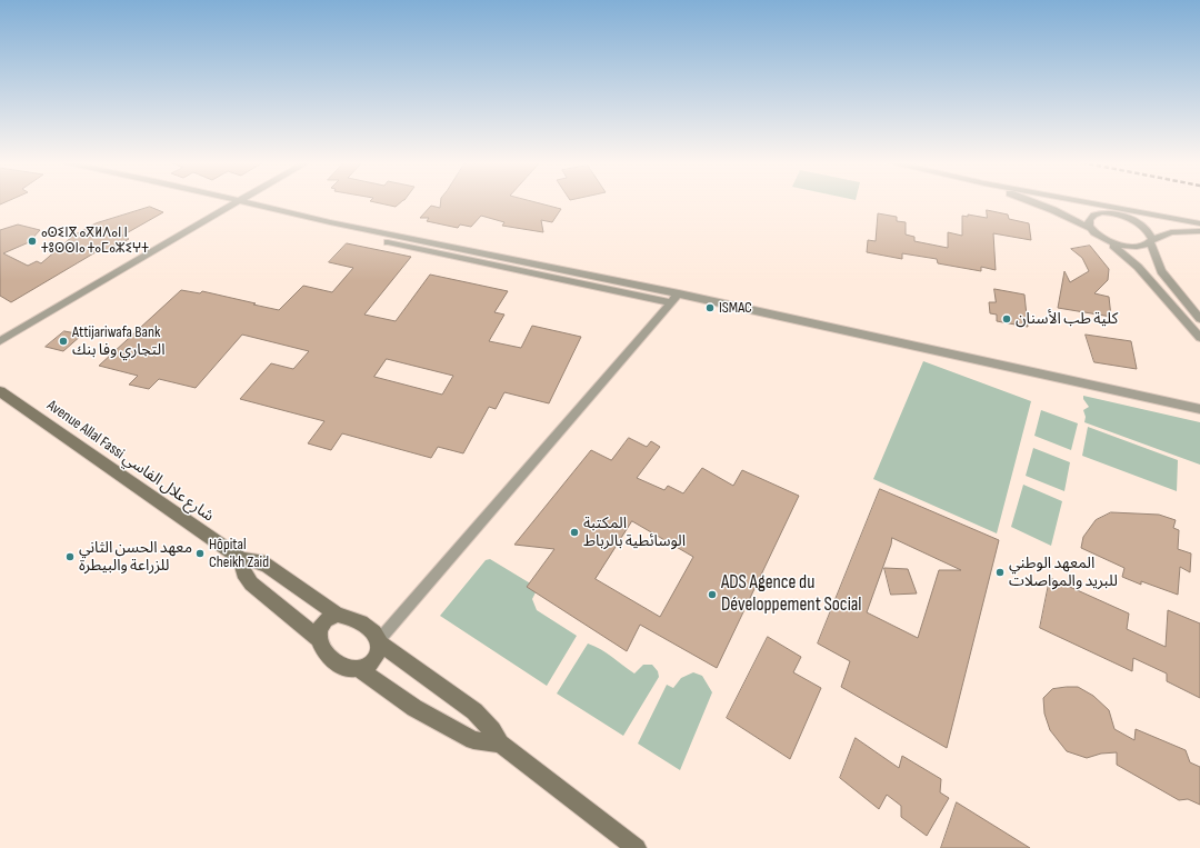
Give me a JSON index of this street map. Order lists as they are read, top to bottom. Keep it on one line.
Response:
{"streets":{"street":["Avenue Allal Fassi شارع علال الفاسي"]},"places":["ⴰⵙⵉⵏⴳ ⴰⴳⵍⴷⴰⵏ ⵏ ⵜⵓⵙⵙⵏⴰ ⵜⴰⵎⴰⵣⵉⵖⵜ","ISMAC","كلية طب الأسنان","Attijariwafa Bank التجاري وفا بنك","المكتبة الوسائطية بالرباط","Hôpital Cheikh Zaid","معهد الحسن الثاني للزراعة والبيطرة","المعهد الوطني للبريد والمواصلات","ADS Agence du Développement Social"]}
